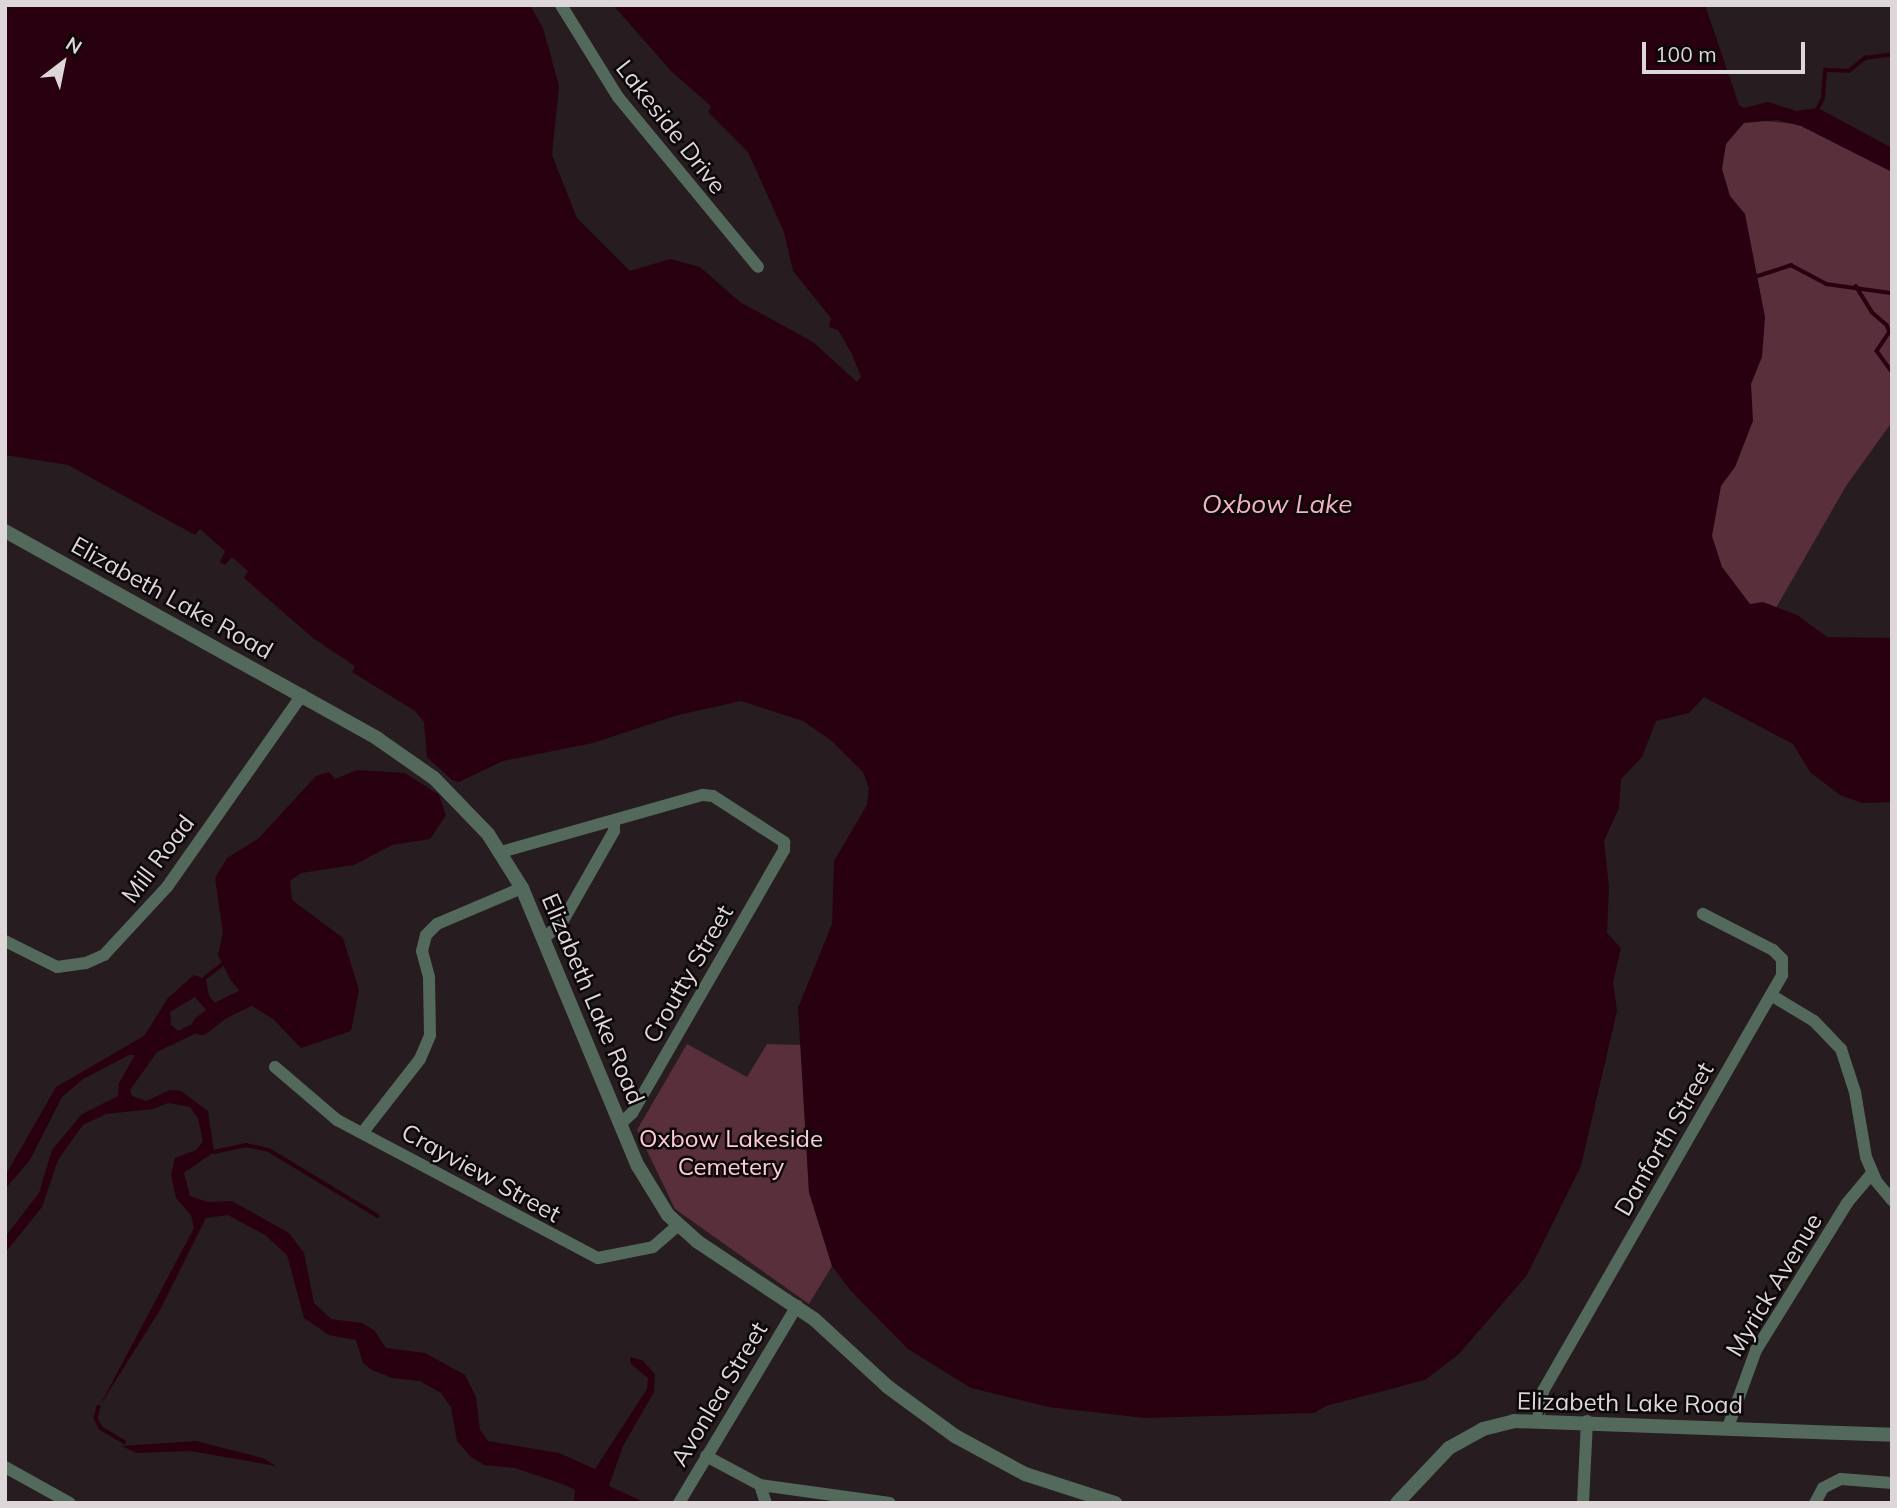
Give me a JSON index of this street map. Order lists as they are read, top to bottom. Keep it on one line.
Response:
{"streets":{"street":["Lakeside Drive","Elizabeth Lake Road","Mill Road","Croutty Street","Danforth Street","Crayview Street","Myrick Avenue","Avonlea Street"]},"crossings":[["Elizabeth Lake Road","Mill Road"],["Elizabeth Lake Road","Croutty Street"],["Elizabeth Lake Road","Danforth Street"],["Elizabeth Lake Road","Crayview Street"],["Elizabeth Lake Road","Myrick Avenue"],["Elizabeth Lake Road","Avonlea Street"]],"water":["Oxbow Lake"],"parks":["Oxbow Lakeside Cemetery"],"scale_bar":"100 m","north":"top right"}
